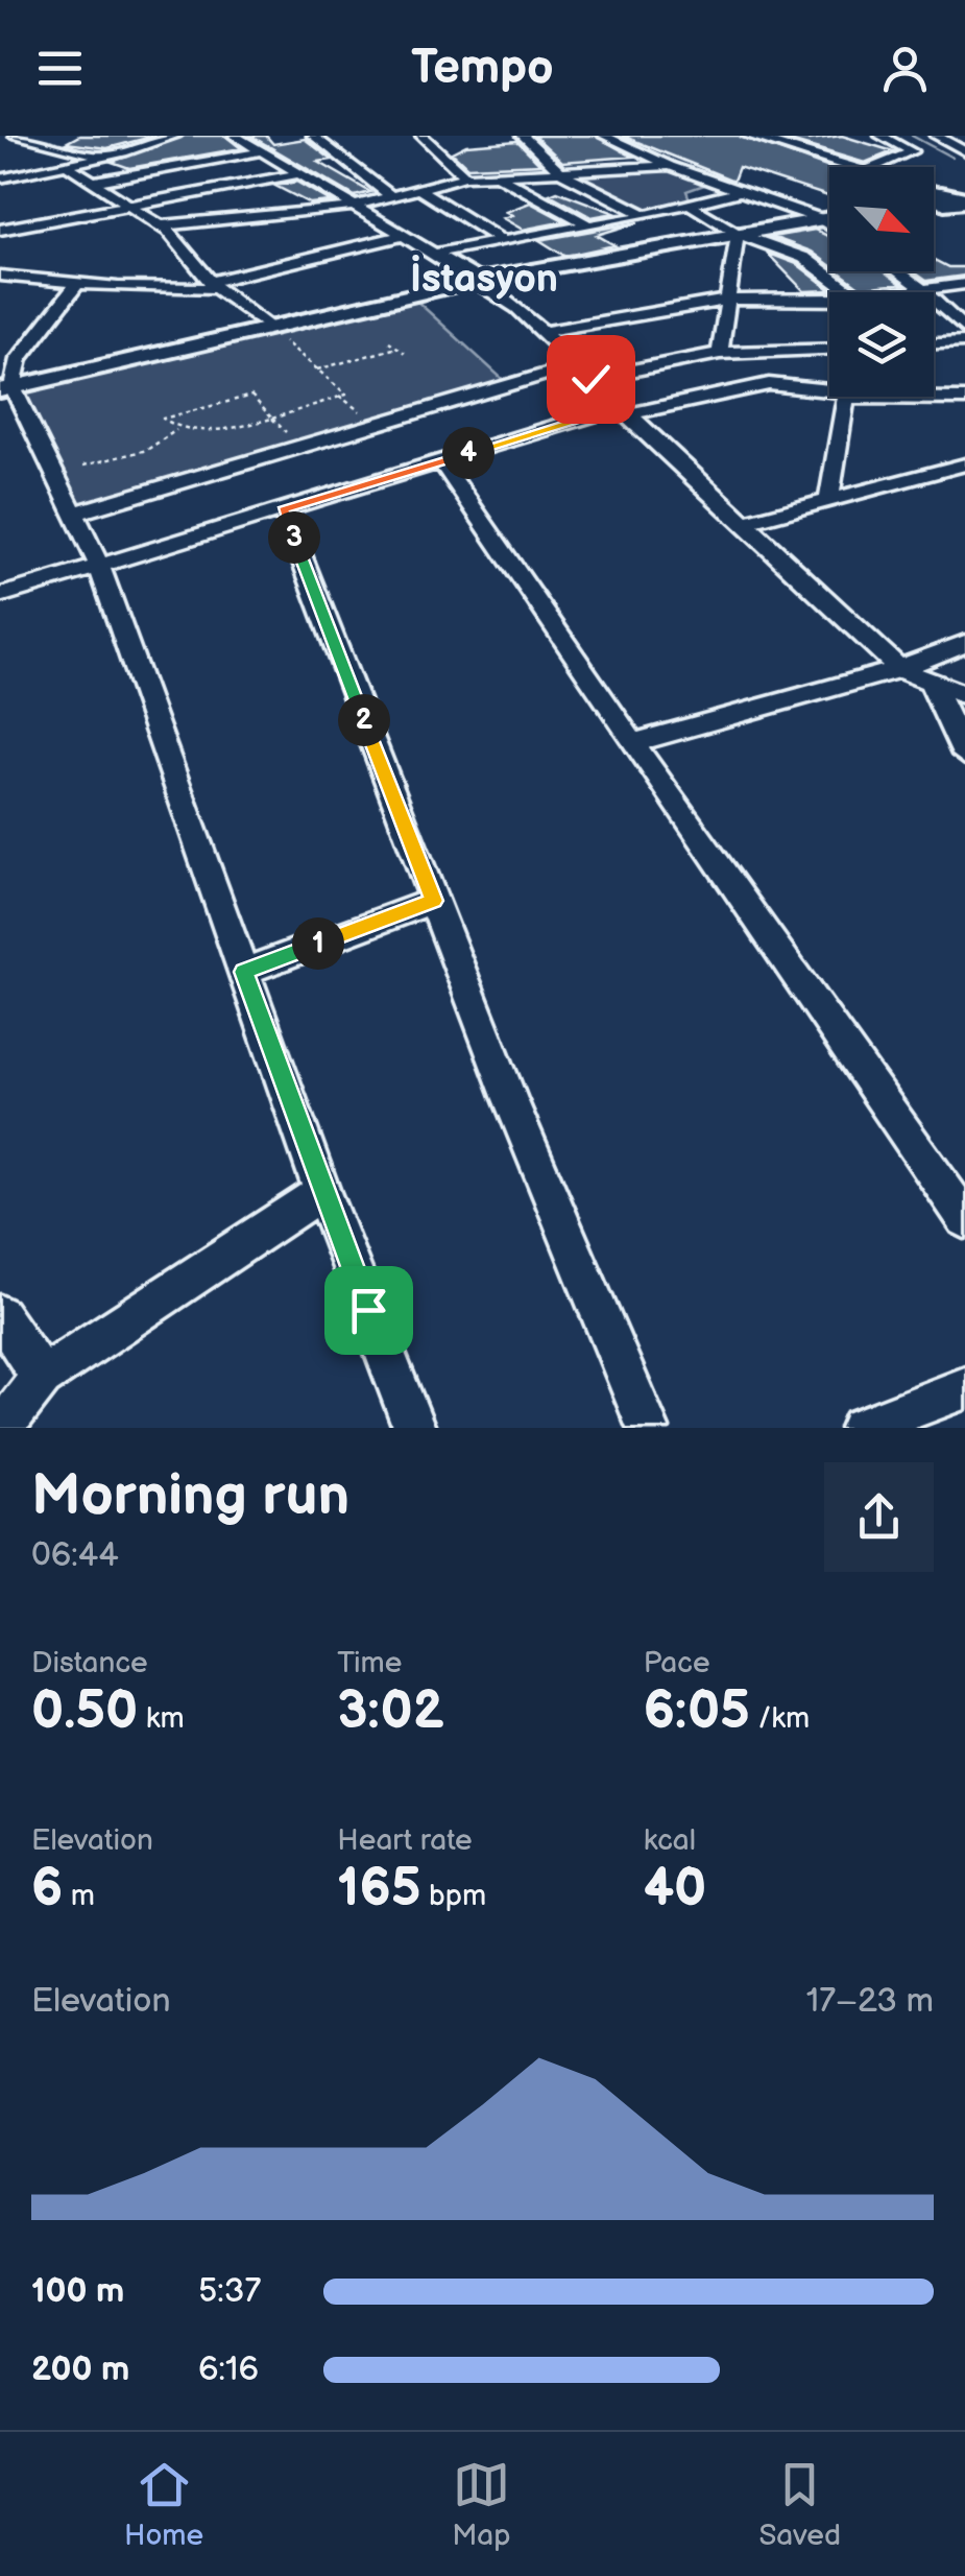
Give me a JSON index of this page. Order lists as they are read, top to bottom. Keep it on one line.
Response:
{"districts":["İstasyon"],"north":"bottom right","page":{"header":"Tempo","pins":["4","3","2","1"],"heading":["Morning run","06:44"],"stats":[["Distance","0.50 km"],["Time","3:02"],["Pace","6:05 /km"],["Elevation","6 m"],["Heart rate","165 bpm"],["kcal","40"]],"chart":["Elevation","17–23 m"],"list":[{"name":"100 m","note":"5:37"},{"name":"200 m","note":"6:16"}],"tabs":["Home","Map","Saved"]}}
